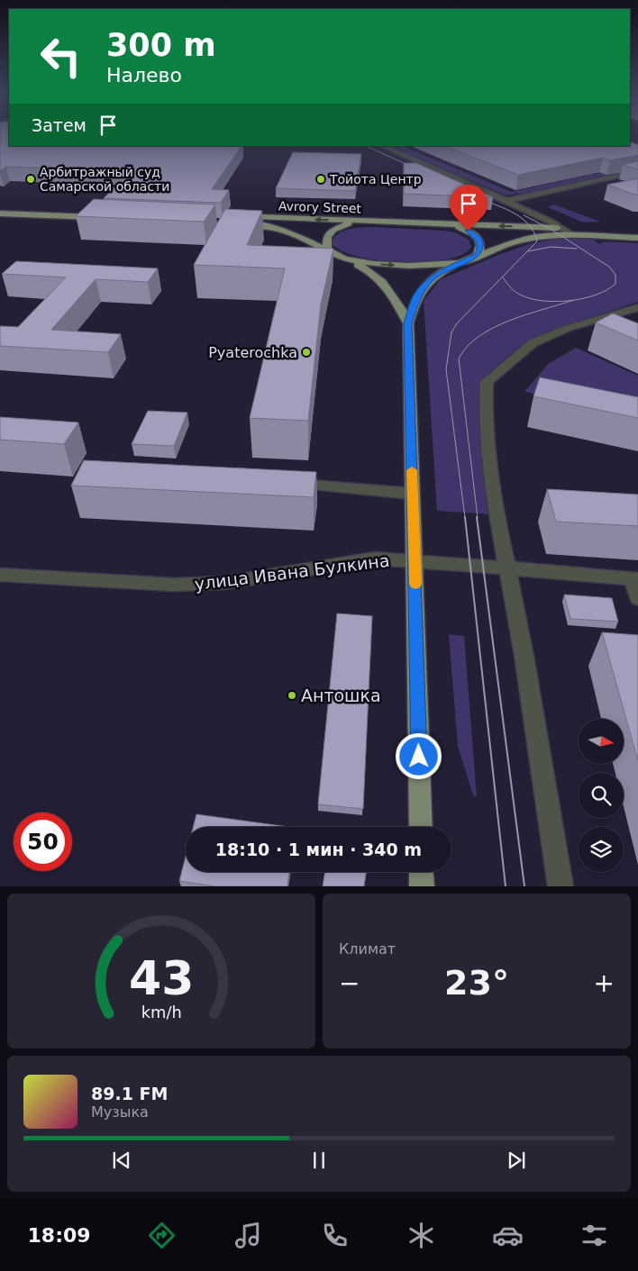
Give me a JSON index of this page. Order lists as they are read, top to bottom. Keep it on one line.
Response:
{"streets":{"main road":["Avrory Street"],"street":["улица Ивана Булкина"]},"places":["Арбитражный суд Самарской области","Тойота Центр","Pyaterochka","Антошка"],"north":"right","page":{"turn":["300 m","Налево"],"then":"Затем","limit":"50","trip":"18:10 · 1 мин · 340 m","tile":"Климат","heat":["−","23°","+"],"song":["89.1 FM","Музыка"],"tabs":"18:09","gauge":["43","km/h"]}}
